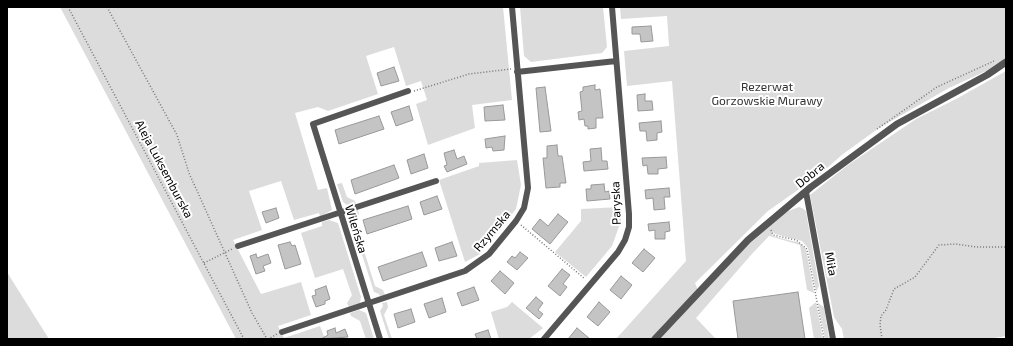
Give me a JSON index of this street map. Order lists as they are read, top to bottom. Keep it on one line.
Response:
{"streets":{"street":["Dobra","Paryska","Wileńska","Rzymska","Miła"],"path":["Aleja Luksemburska"]},"crossings":[["Dobra","Miła"],["Wileńska","Rzymska"]],"parks":["Rezerwat Gorzowskie Murawy"]}
